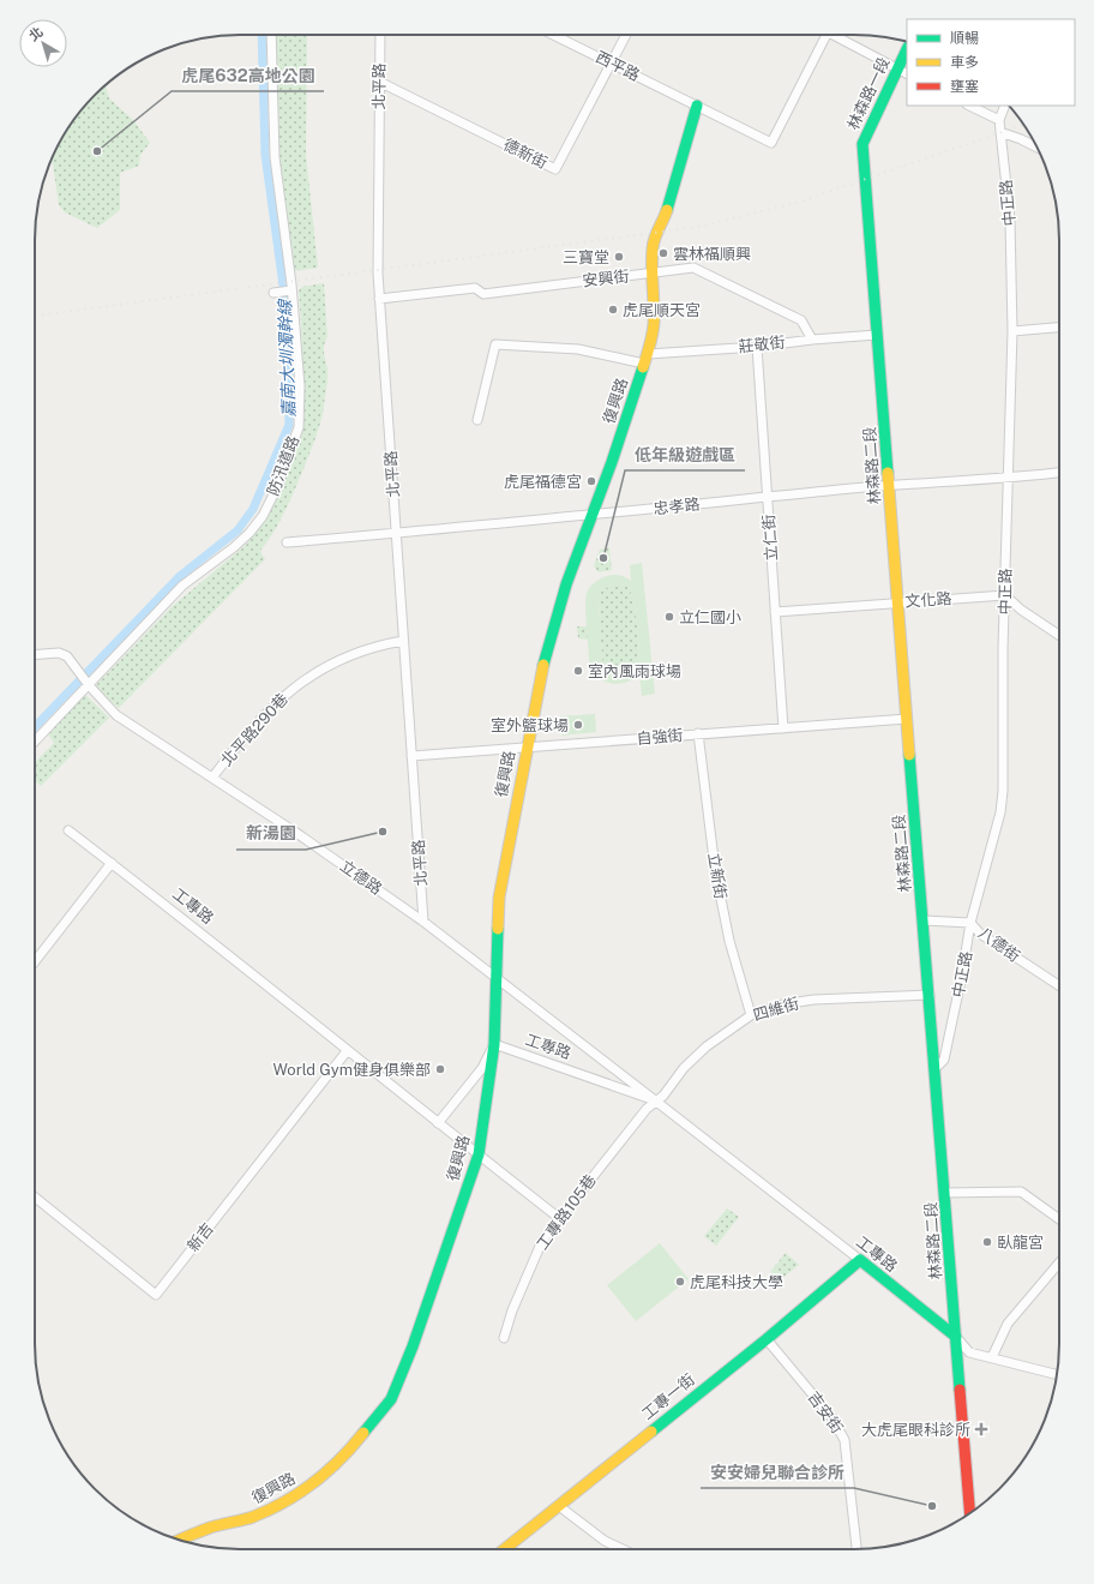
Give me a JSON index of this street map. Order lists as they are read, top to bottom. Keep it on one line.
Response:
{"streets":{"street":["西平路","北平路","林森路一段","德新街","中正路","安興街","莊敬街","復興路","防汛道路","林森路二段","忠孝路","立仁街","文化路","北平路290巷","自強街","立新街","立德路","工專路","八德街","四維街","工專路105巷","新吉","工專一街","吉安街"]},"crossings":[["西平路","德新街"],["西平路","復興路"],["北平路","德新街"],["北平路","安興街"],["北平路","忠孝路"],["北平路","北平路290巷"],["北平路","自強街"],["北平路","立德路"],["林森路一段","林森路二段"],["中正路","林森路二段"],["中正路","忠孝路"],["中正路","文化路"],["中正路","八德街"],["安興街","莊敬街"],["安興街","復興路"],["莊敬街","復興路"],["莊敬街","林森路二段"],["莊敬街","立仁街"],["復興路","忠孝路"],["復興路","自強街"],["復興路","立德路"],["復興路","工專路"],["防汛道路","立德路"],["林森路二段","忠孝路"],["林森路二段","文化路"],["林森路二段","自強街"],["林森路二段","工專路"],["林森路二段","八德街"],["林森路二段","四維街"],["忠孝路","立仁街"],["立仁街","文化路"],["立仁街","自強街"],["北平路290巷","立德路"],["自強街","立新街"],["立新街","四維街"],["立德路","工專路"],["立德路","四維街"],["立德路","工專路105巷"],["工專路","四維街"],["工專路","工專路105巷"],["工專路","新吉"],["工專路","工專一街"],["四維街","工專路105巷"],["工專一街","吉安街"]],"water":["嘉南大圳濁幹線"],"places":{"other":["虎尾632高地公園","雲林福順興","三寶堂","虎尾順天宮","虎尾福德宮","低年級遊戲區","立仁國小","室內風雨球場","室外籃球場","新湯園","World Gym健身俱樂部","臥龍宮","虎尾科技大學","安安婦兒聯合診所"],"health":["大虎尾眼科診所"]},"legend":["順暢","車多","壅塞"],"north":"top left"}
